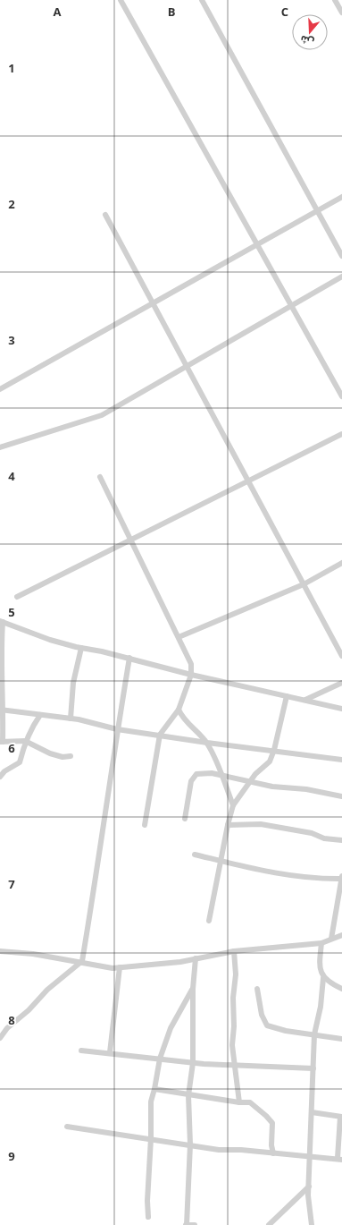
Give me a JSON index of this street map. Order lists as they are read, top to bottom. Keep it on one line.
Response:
{"north":"bottom","grid":{"columns":["A","B","C"],"rows":["1","2","3","4","5","6","7","8","9"]}}
